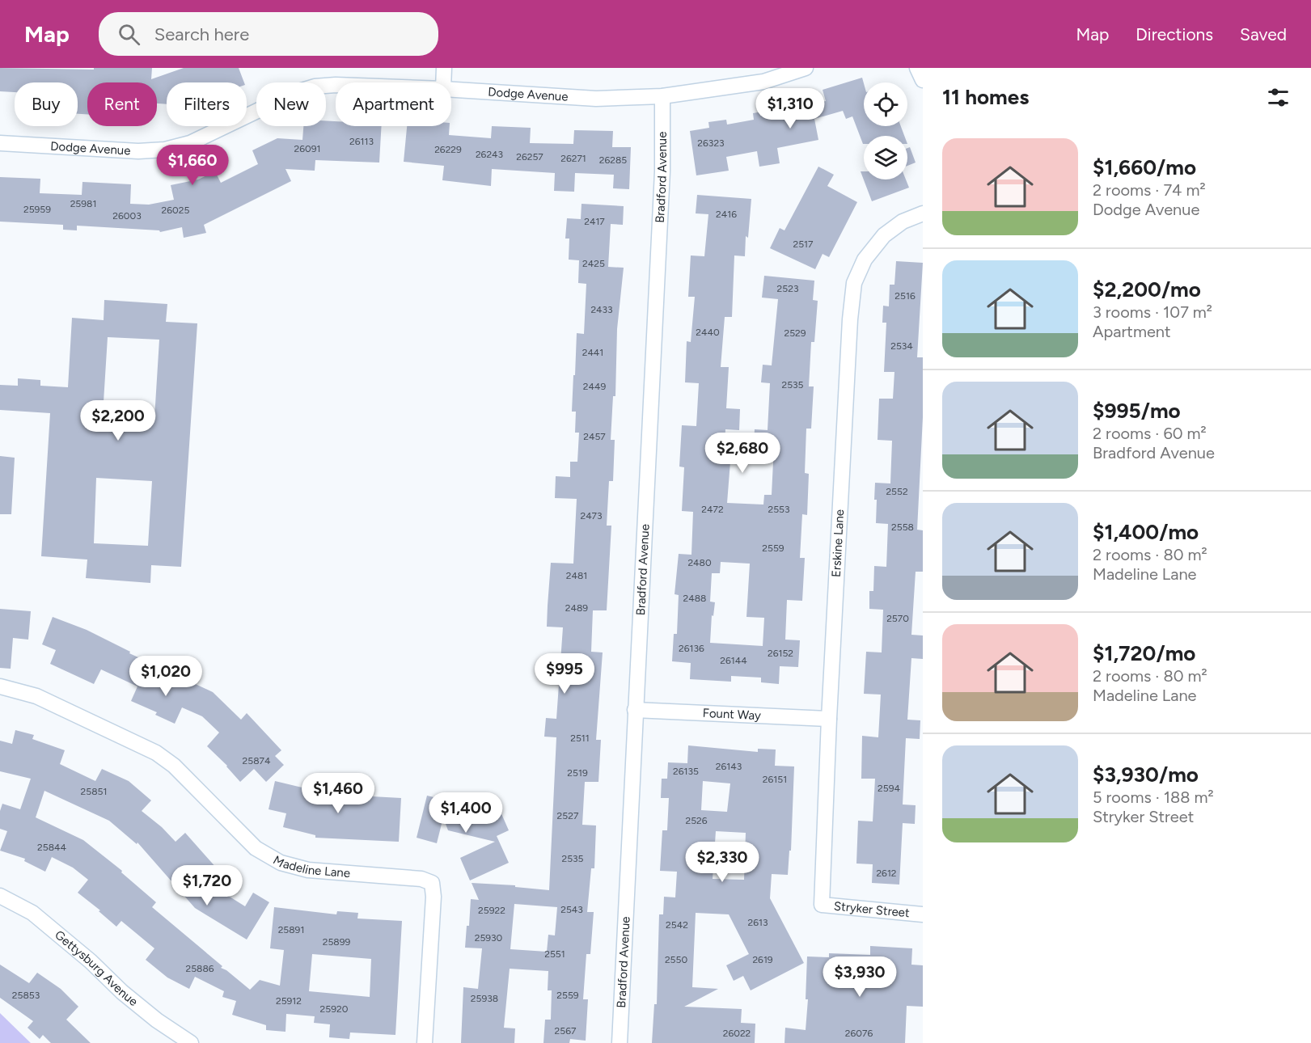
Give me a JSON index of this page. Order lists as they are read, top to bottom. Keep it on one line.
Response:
{"streets":{"street":["Dodge Avenue","Bradford Avenue","Erskine Lane","Fount Way","Madeline Lane","Stryker Street","Gettysburg Avenue"]},"crossings":[["Dodge Avenue","Bradford Avenue"],["Bradford Avenue","Fount Way"],["Erskine Lane","Fount Way"],["Erskine Lane","Stryker Street"]],"house_numbers":["26113","26323","26091","26229","26243","26257","26271","26285","25981","25959","26025","2416","26003","2417","2517","2425","2523","2516","2433","2440","2529","2534","2441","2535","2449","2457","2552","2472","2553","2473","2558","2559","2480","2481","2488","2489","2570","26136","26152","26144","2511","25874","26143","26135","2519","26151","2594","25851","2527","2526","25844","2535","2612","2543","25922","2613","2542","25891","25930","25899","2551","2550","2619","25886","25853","2559","25938","25912","25920","2567","26022","26076"],"page":{"header":"Map","search":"Search here","nav":["Map","Directions","Saved"],"heading":"11 homes","chip":["Buy","Rent","Filters","New","Apartment"],"price":["$1,310","$1,660","$2,200","$2,680","$995","$1,020","$1,460","$1,400","$2,330","$1,720","$3,930"],"list":[{"name":"$1,660/mo","note":"2 rooms · 74 m² · Dodge Avenue"},{"name":"$2,200/mo","note":"3 rooms · 107 m² · Apartment"},{"name":"$995/mo","note":"2 rooms · 60 m² · Bradford Avenue"},{"name":"$1,400/mo","note":"2 rooms · 80 m² · Madeline Lane"},{"name":"$1,720/mo","note":"2 rooms · 80 m² · Madeline Lane"},{"name":"$3,930/mo","note":"5 rooms · 188 m² · Stryker Street"}]}}
